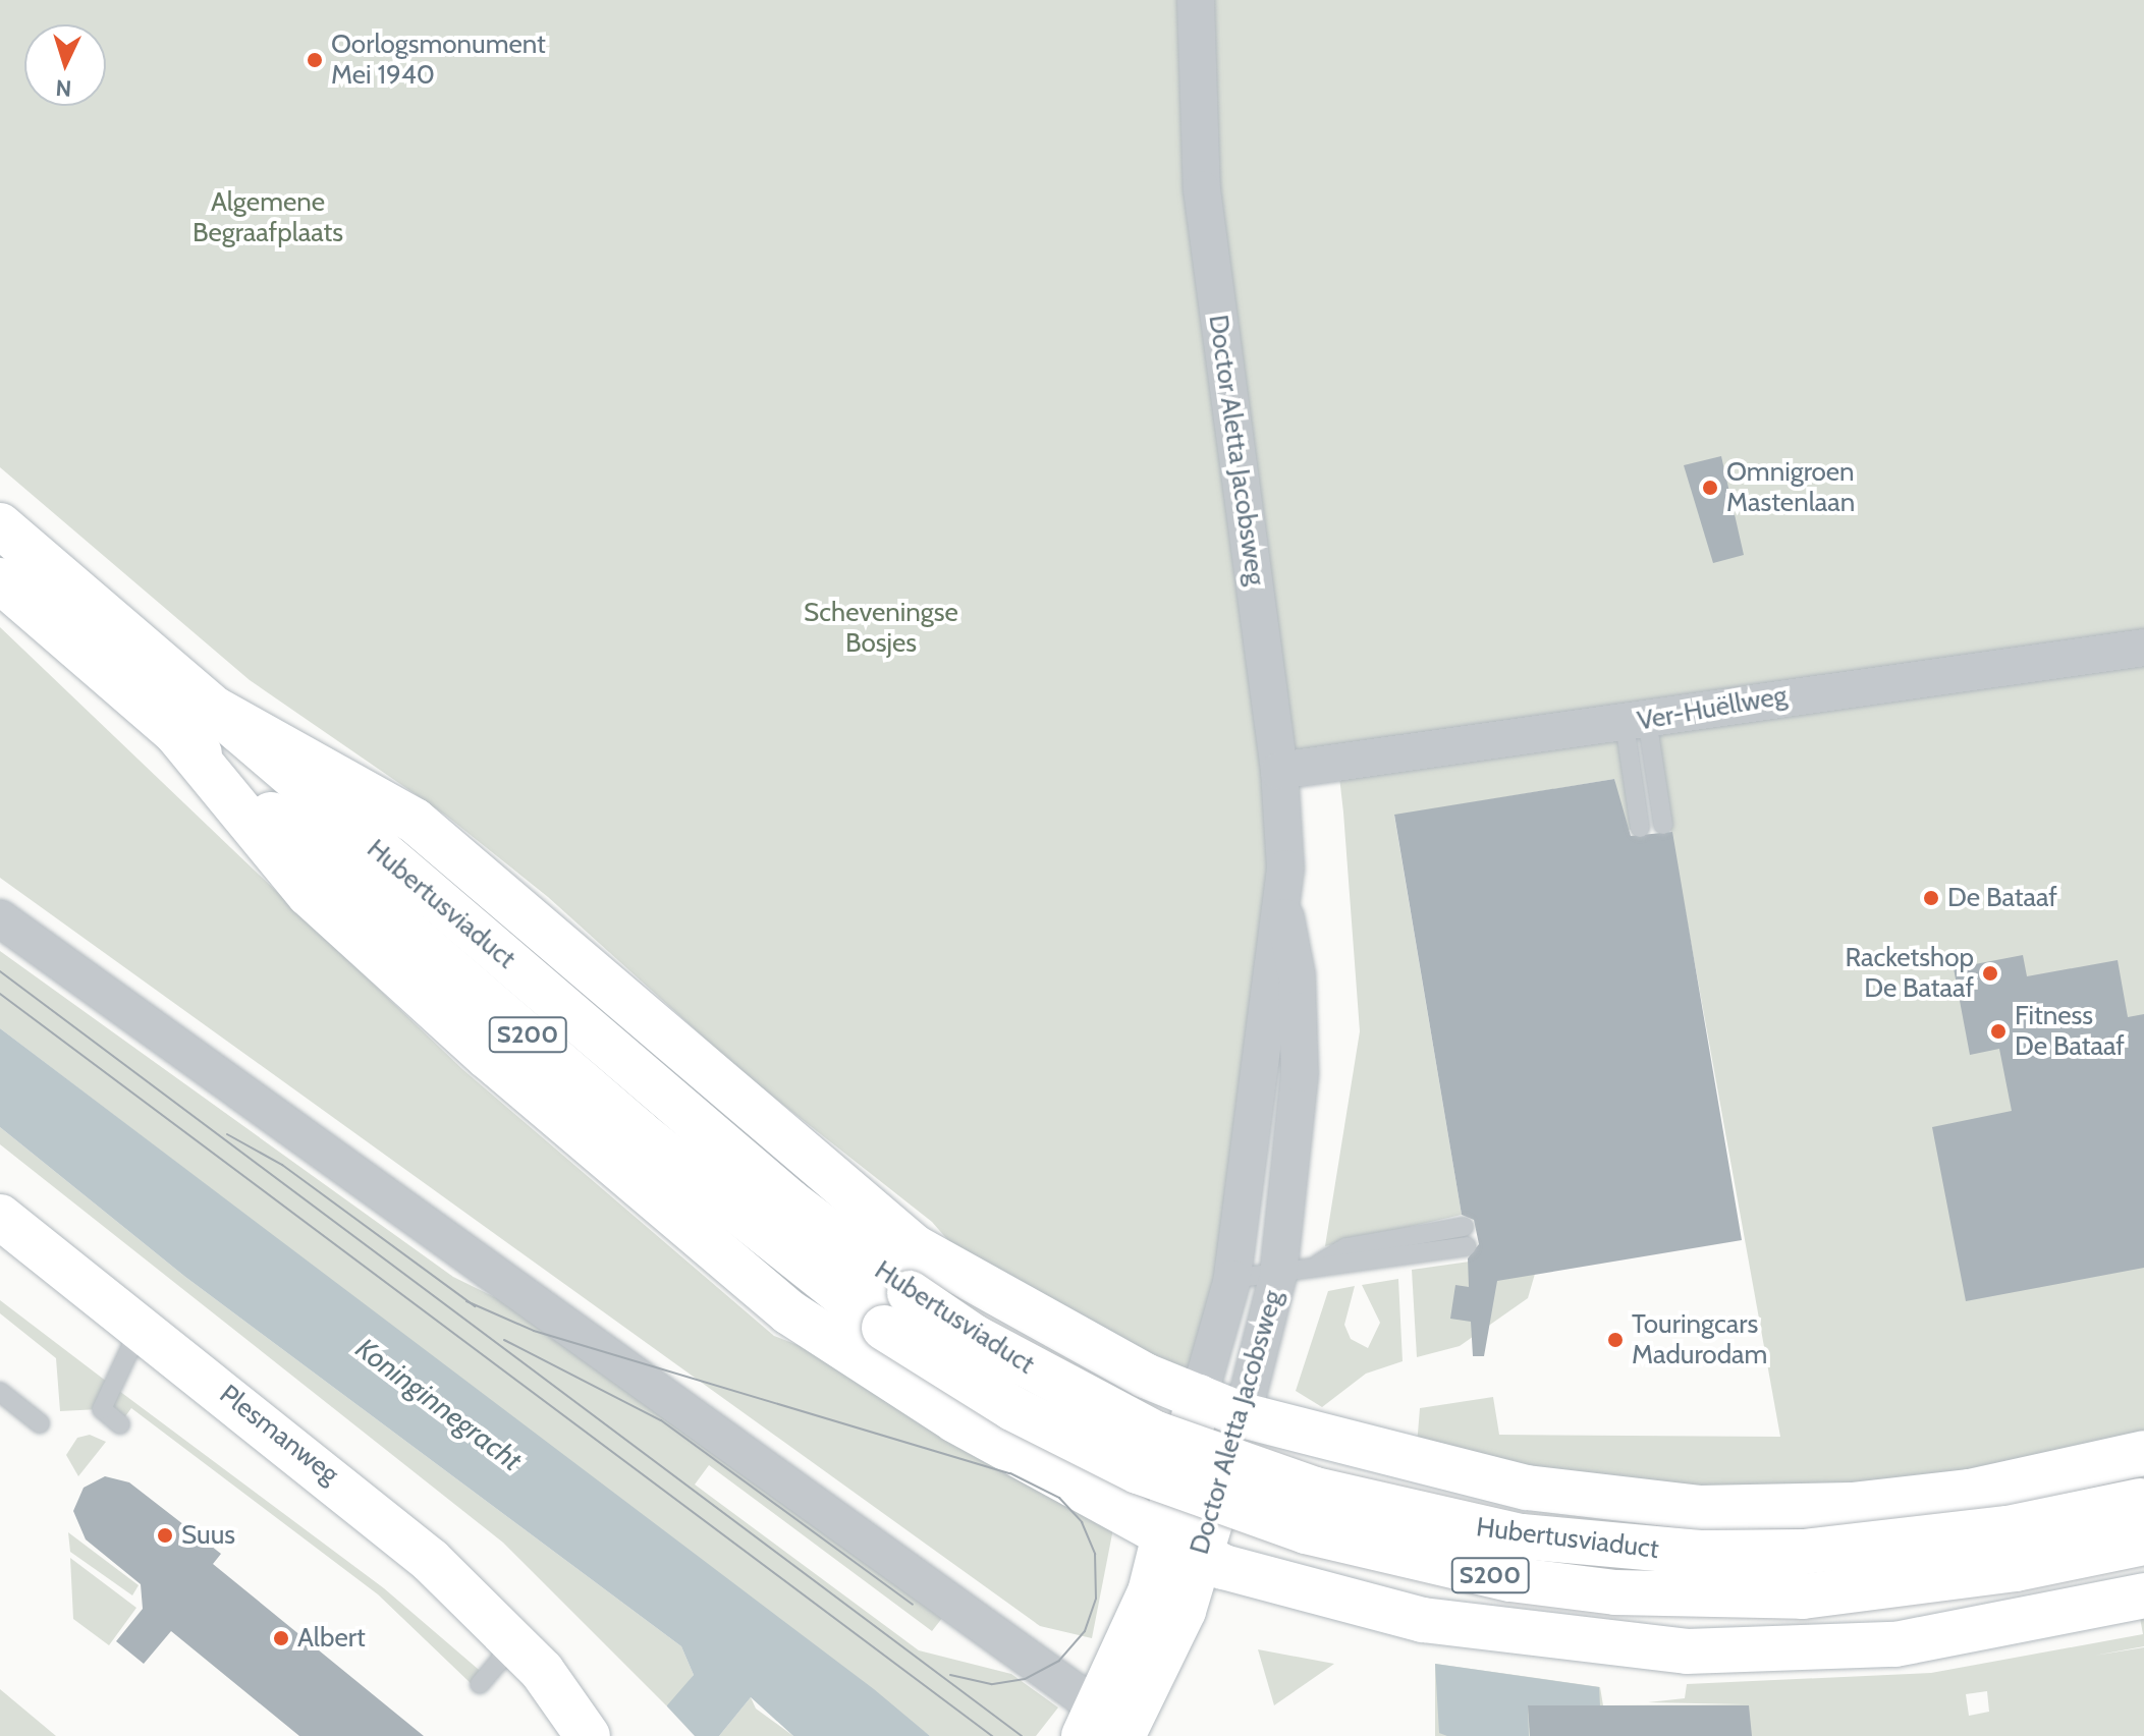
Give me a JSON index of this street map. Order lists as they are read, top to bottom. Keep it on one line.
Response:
{"streets":{"main road":["Doctor Aletta Jacobsweg","Hubertusviaduct","S200","Plesmanweg"],"street":["Ver-Huëllweg"]},"crossings":[["Doctor Aletta Jacobsweg","Ver-Huëllweg"]],"water":["Koninginnegracht"],"parks":["Algemene Begraafplaats","Scheveningse Bosjes"],"places":["Oorlogsmonument Mei 1940","Omnigroen Mastenlaan","De Bataaf","Racketshop De Bataaf","Fitness De Bataaf","Touringcars Madurodam","Suus","Albert"],"north":"bottom"}
